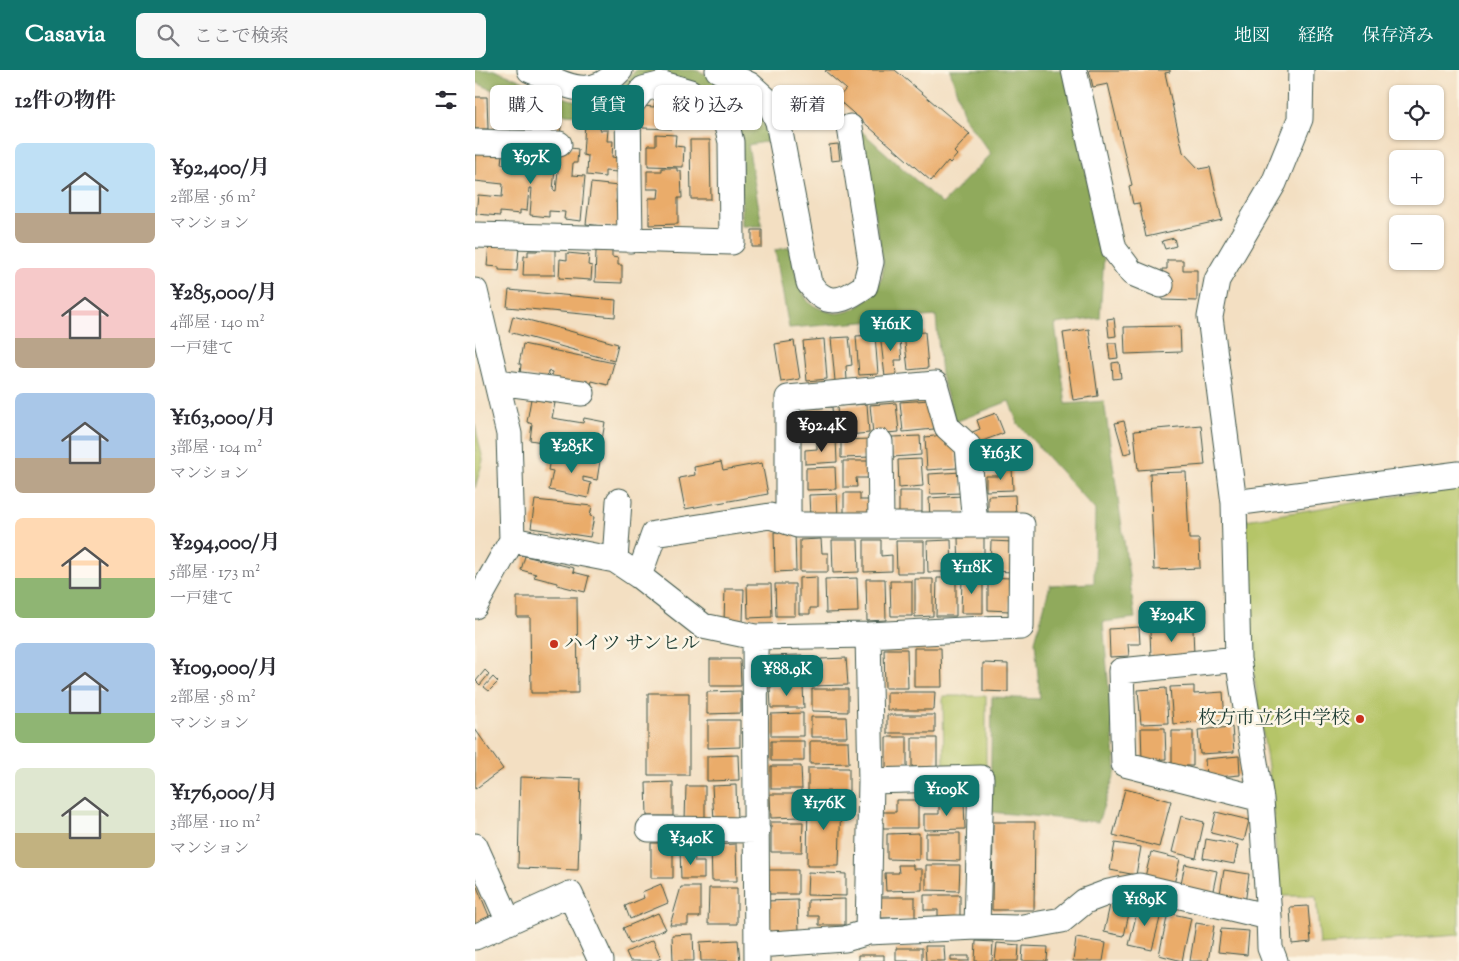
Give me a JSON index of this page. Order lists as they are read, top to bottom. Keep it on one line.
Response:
{"places":["ハイツ サンヒル","枚方市立杉中学校"],"page":{"header":"Casavia","search":"ここで検索","nav":["地図","経路","保存済み"],"heading":"12件の物件","map_buttons":["+","−"],"chip":["購入","賃貸","絞り込み","新着"],"list":[{"name":"¥92,400/月","note":"2部屋 · 56 m² · マンション"},{"name":"¥285,000/月","note":"4部屋 · 140 m² · 一戸建て"},{"name":"¥163,000/月","note":"3部屋 · 104 m² · マンション"},{"name":"¥294,000/月","note":"5部屋 · 173 m² · 一戸建て"},{"name":"¥109,000/月","note":"2部屋 · 58 m² · マンション"},{"name":"¥176,000/月","note":"3部屋 · 110 m² · マンション"}],"price":["¥97K","¥161K","¥92.4K","¥285K","¥163K","¥118K","¥294K","¥88.9K","¥109K","¥176K","¥340K","¥189K"]}}
